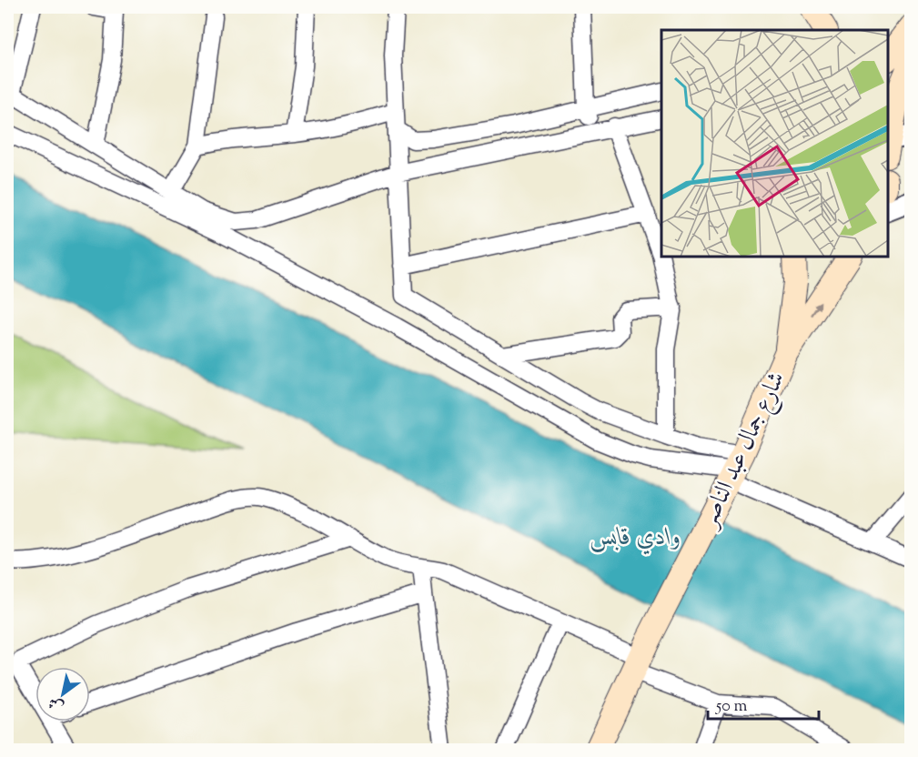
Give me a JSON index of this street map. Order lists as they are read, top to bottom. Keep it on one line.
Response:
{"streets":{"main road":["شارع جمال عبد الناصر"]},"water":["وادي قابس"],"scale_bar":"50 m","north":"bottom left"}
